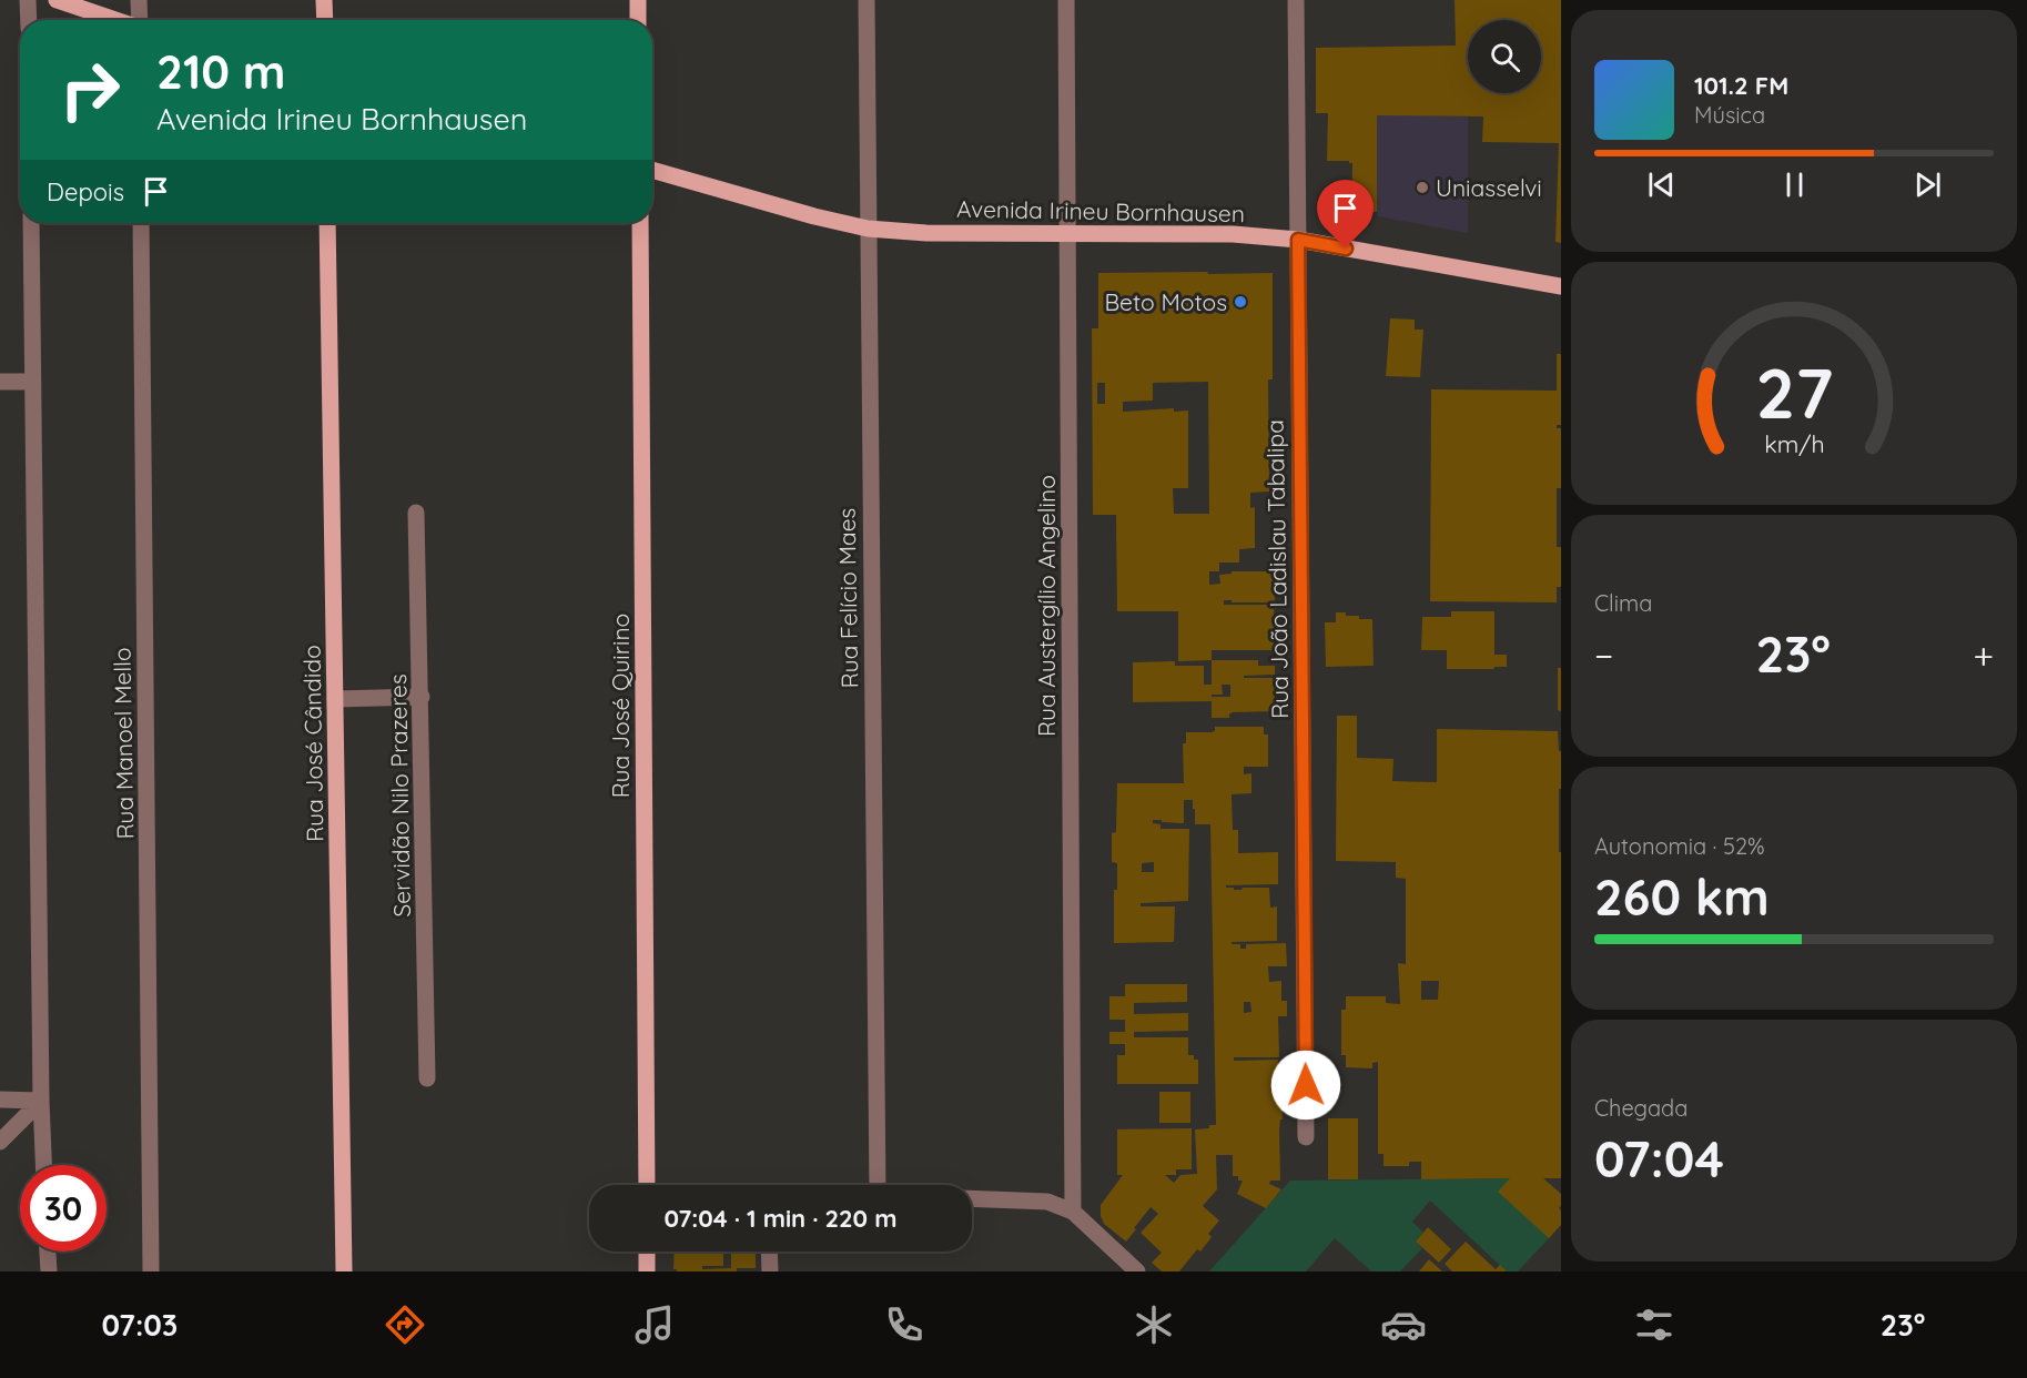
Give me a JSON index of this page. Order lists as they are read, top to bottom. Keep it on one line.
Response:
{"streets":{"main road":["Avenida Irineu Bornhausen","Rua José Quirino","Rua José Cândido"],"street":["Rua João Ladislau Tabalipa","Rua Felício Maes","Rua Austergílio Angelino","Rua Manoel Mello","Servidão Nilo Prazeres"]},"crossings":[["Avenida Irineu Bornhausen","Rua João Ladislau Tabalipa"],["Avenida Irineu Bornhausen","Rua Felício Maes"],["Avenida Irineu Bornhausen","Rua Austergílio Angelino"]],"places":["Uniasselvi","Beto Motos"],"page":{"turn":["210 m","Avenida Irineu Bornhausen"],"song":["101.2 FM","Música"],"then":"Depois","tile":["Clima",["Autonomia · 52%","260 km"],["Chegada","07:04"]],"heat":["−","23°","+"],"limit":"30","trip":"07:04 · 1 min · 220 m","tabs":["07:03","23°"],"gauge":["27","km/h"]}}
